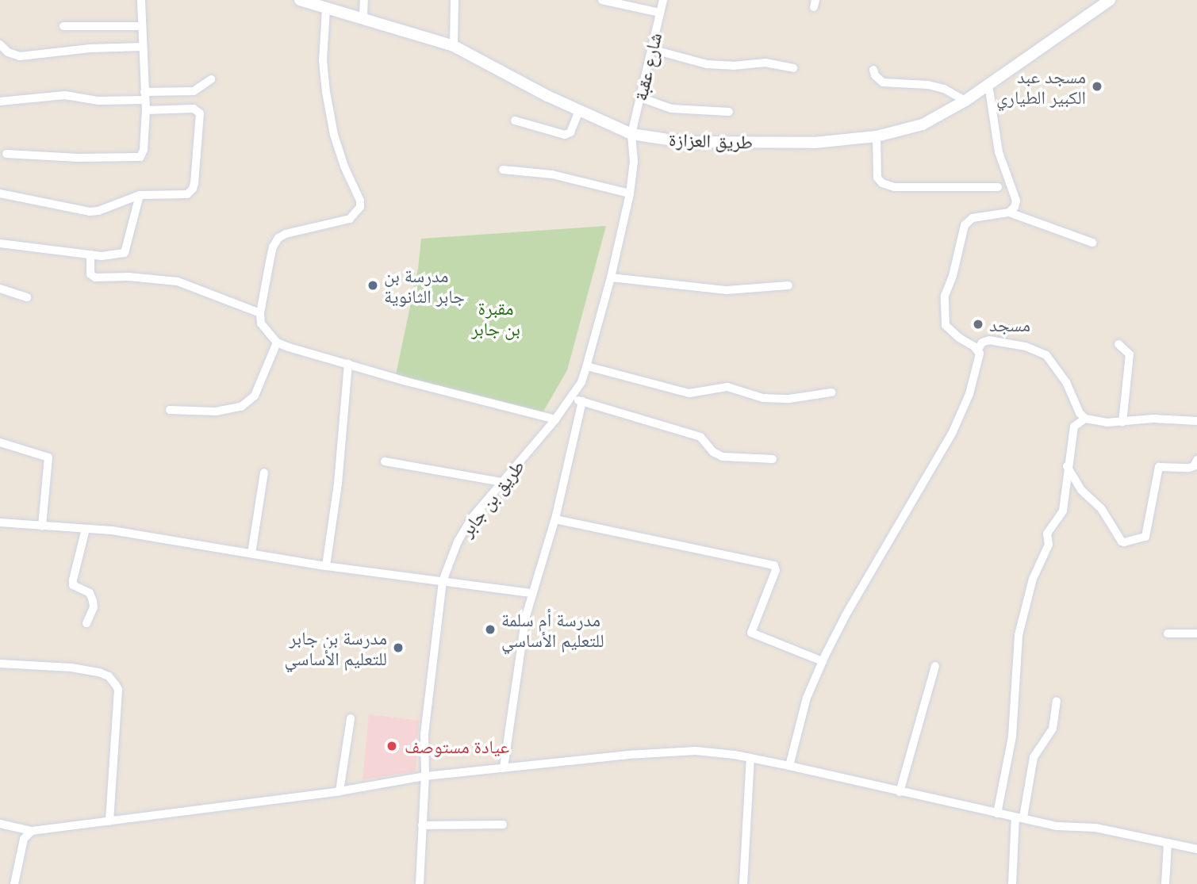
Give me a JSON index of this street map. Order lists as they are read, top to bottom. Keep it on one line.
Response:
{"streets":{"street":["شارع عقبة","طريق العزازة","طريق بن جابر"]},"crossings":[["شارع عقبة","طريق العزازة"],["شارع عقبة","طريق بن جابر"],["طريق العزازة","طريق بن جابر"]],"parks":["مقبرة بن جابر"],"places":["مسجد عبد الكبير الطياري","مدرسة بن جابر الثانوية","مسجد","مدرسة أم سلمة للتعليم الأساسي","مدرسة بن جابر للتعليم الأساسي","عيادة مستوصف"]}
